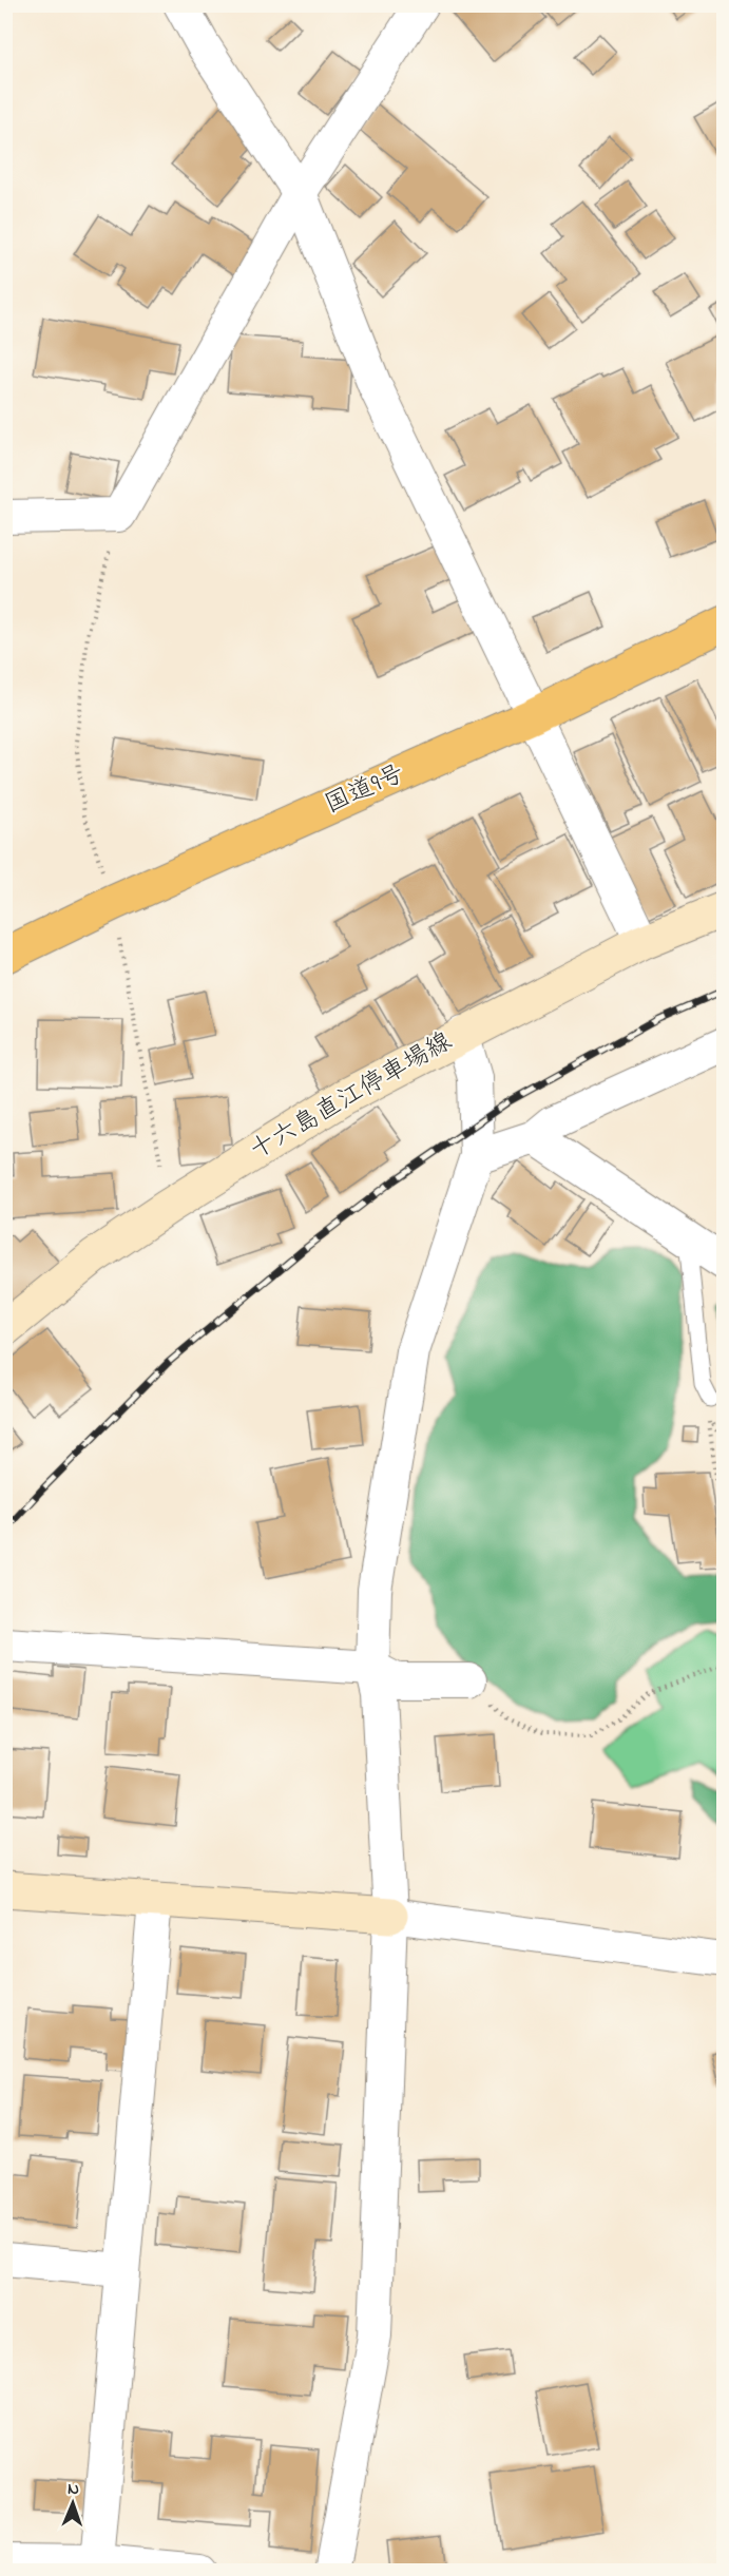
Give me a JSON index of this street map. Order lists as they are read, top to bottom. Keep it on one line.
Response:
{"streets":{"highway":["国道9号"],"main road":["十六島直江停車場線"]},"north":"top"}
